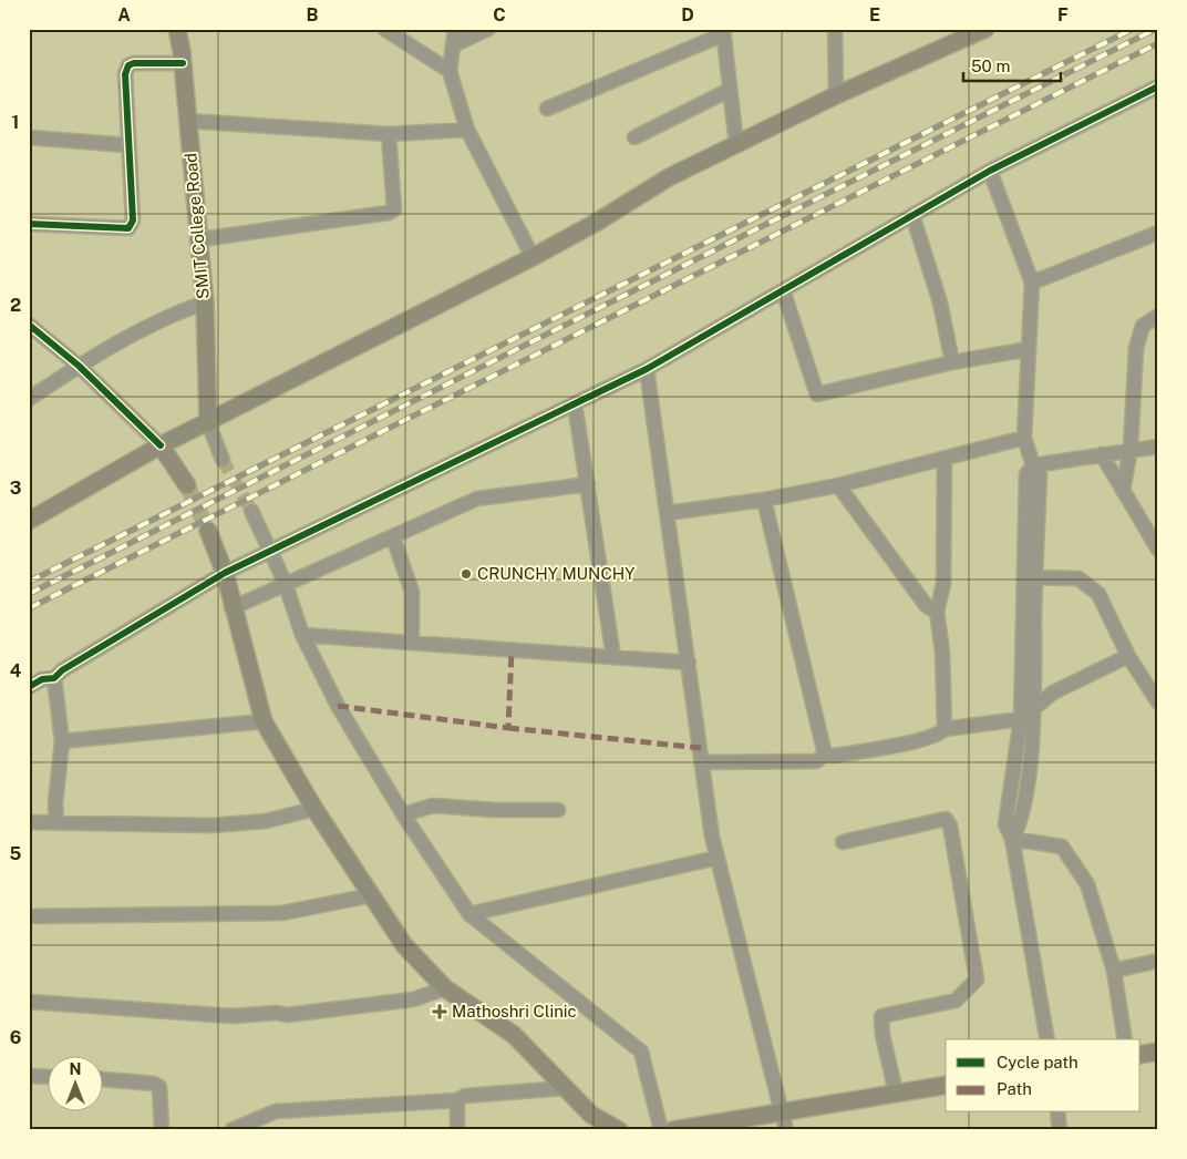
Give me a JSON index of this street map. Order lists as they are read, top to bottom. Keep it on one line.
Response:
{"streets":{"main road":["SMIT College Road"]},"places":{"other":["CRUNCHY MUNCHY"],"health":["Mathoshri Clinic"]},"legend":["Cycle path","Path"],"scale_bar":"50 m","north":"top","grid":{"columns":["A","B","C","D","E","F"],"rows":["1","2","3","4","5","6"]}}
